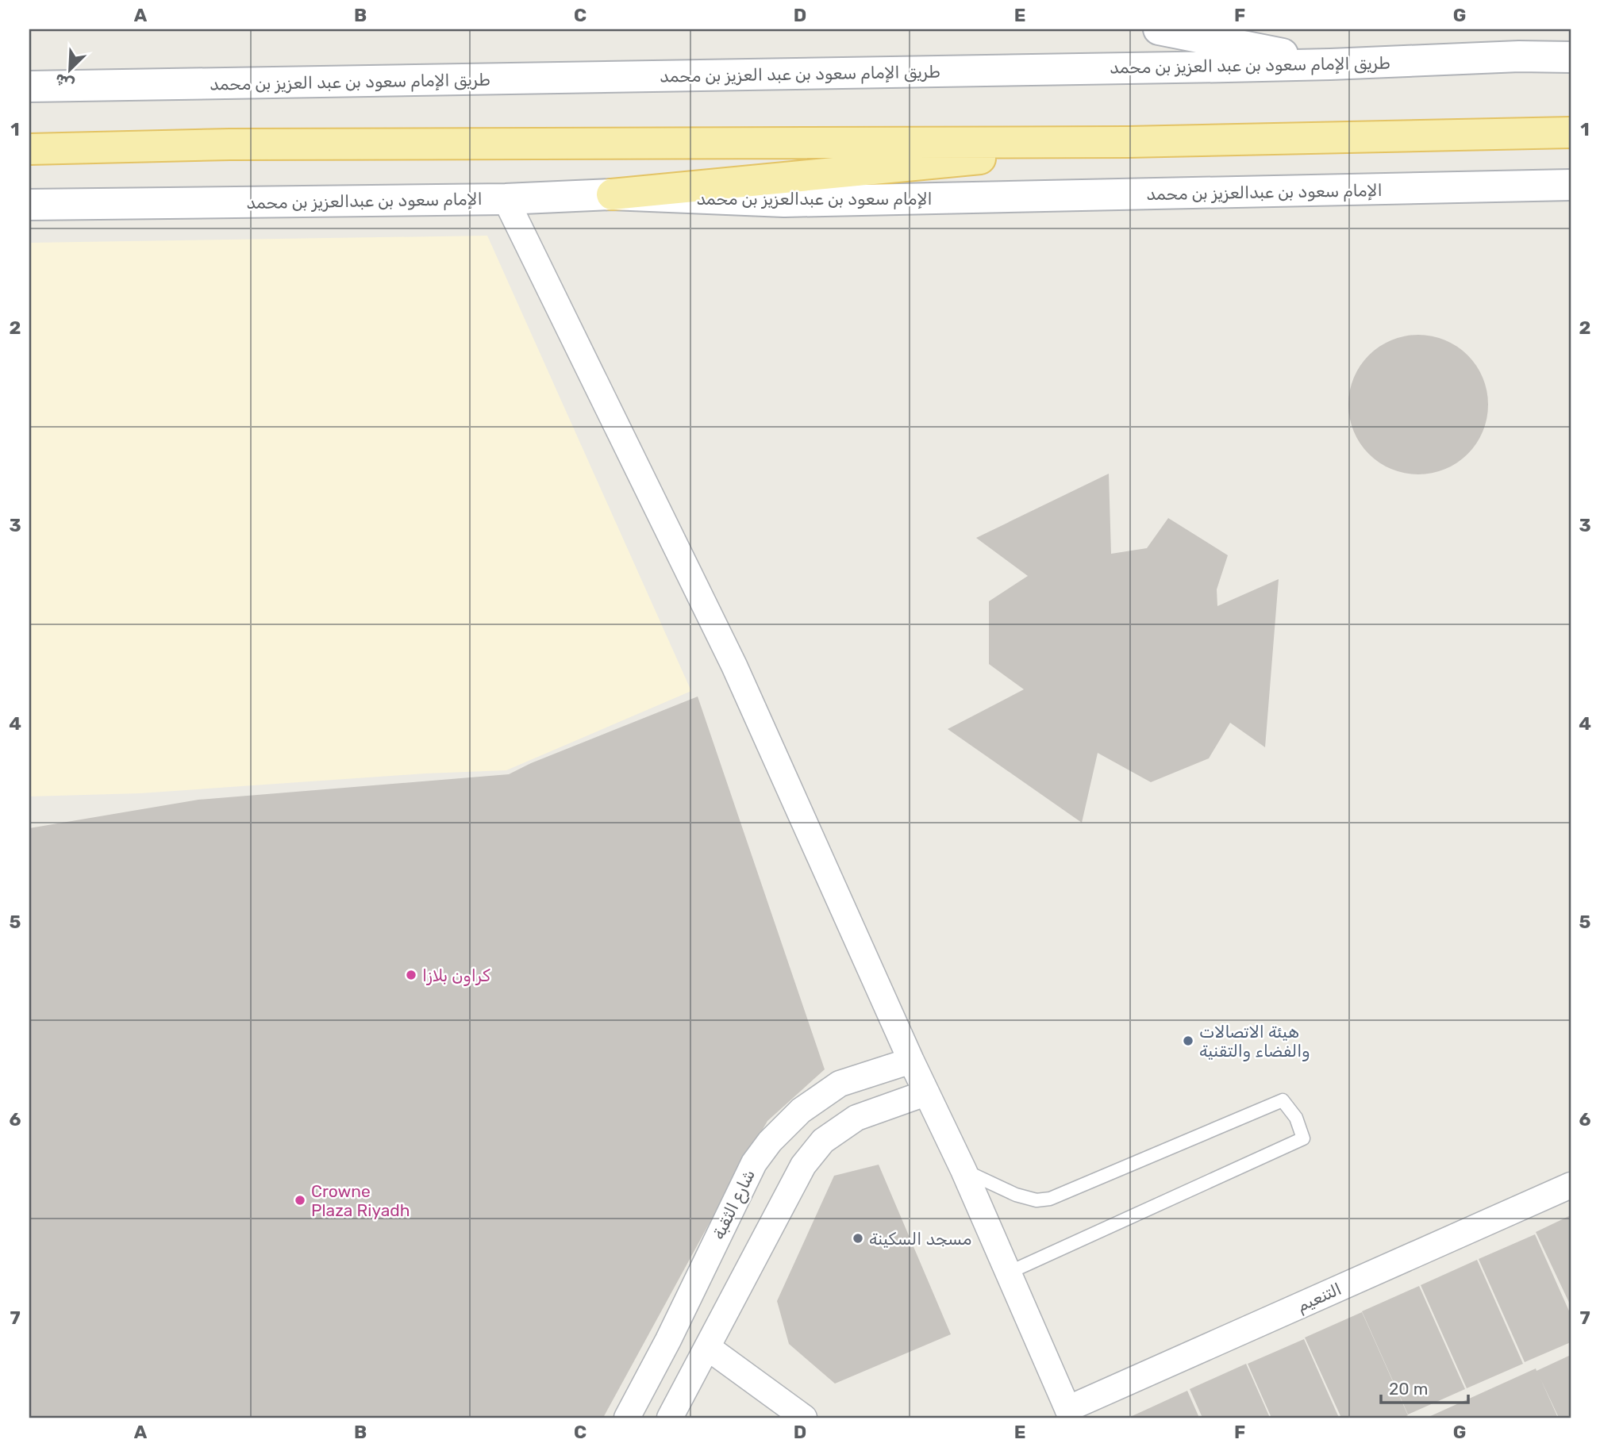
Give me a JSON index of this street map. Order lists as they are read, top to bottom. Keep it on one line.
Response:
{"streets":{"main road":["طريق الإمام سعود بن عبد العزيز بن محمد","الإمام سعود بن عبدالعزيز بن محمد"],"street":["شارع الثقبة","التنعيم"]},"places":["كراون بلازا","هيئة الاتصالات والفضاء والتقنية","Crowne Plaza Riyadh","مسجد السكينة"],"scale_bar":"20 m","north":"bottom left","grid":{"columns":["A","B","C","D","E","F","G"],"rows":["1","2","3","4","5","6","7"]}}
